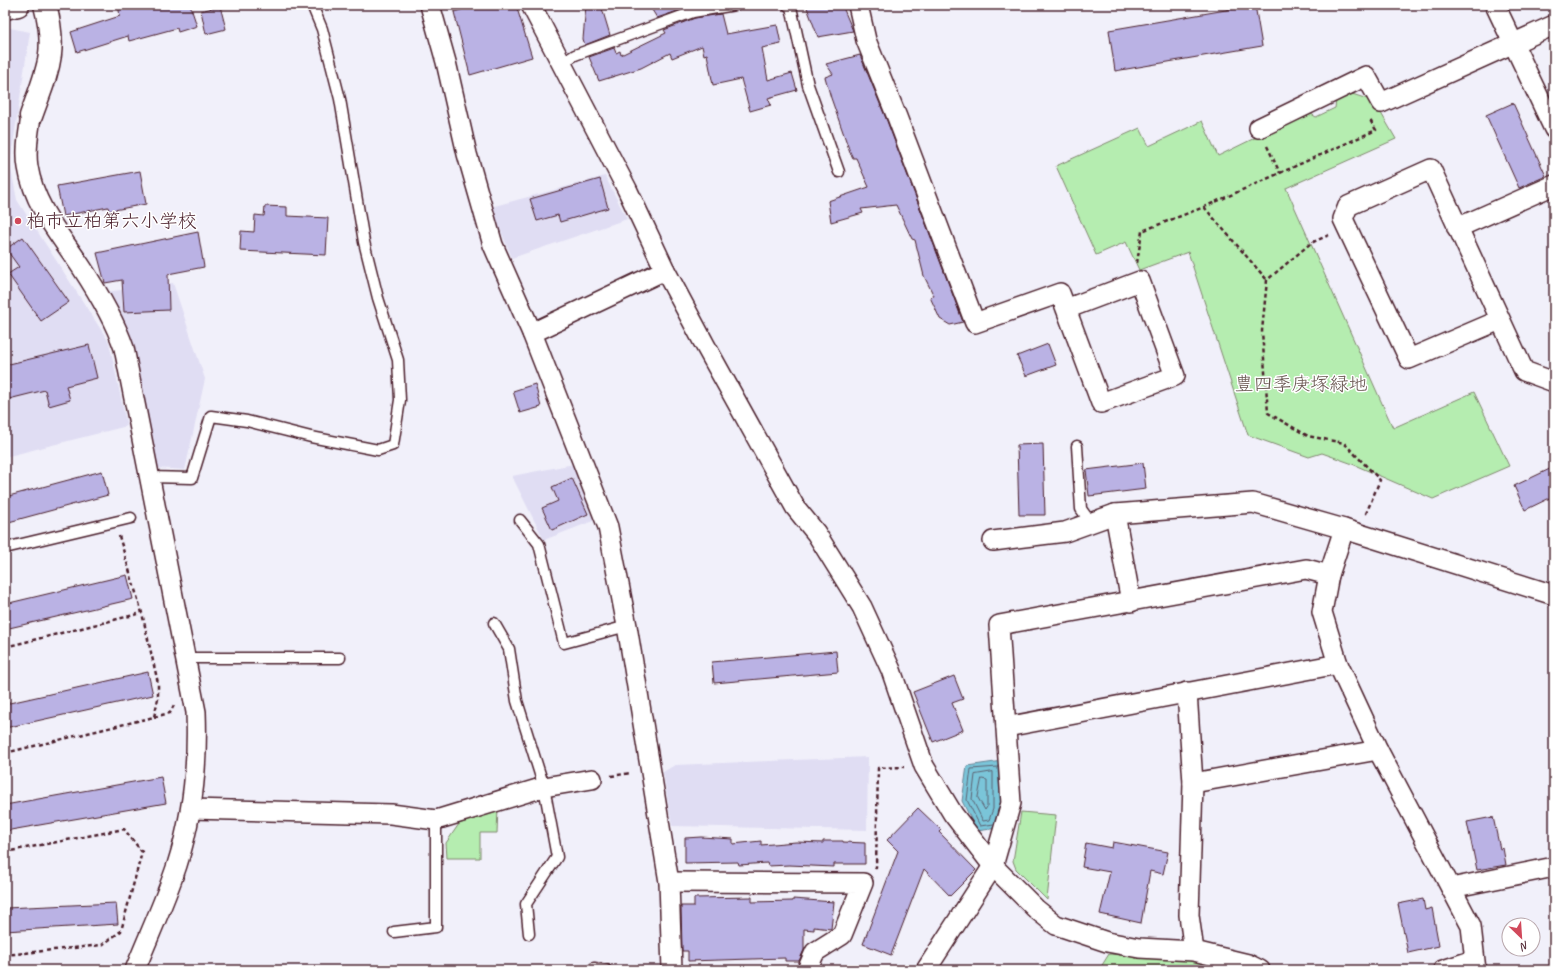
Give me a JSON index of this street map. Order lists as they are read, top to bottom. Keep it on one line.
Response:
{"parks":["豊四季庚塚緑地"],"places":["柏市立柏第六小学校"],"north":"bottom right"}
